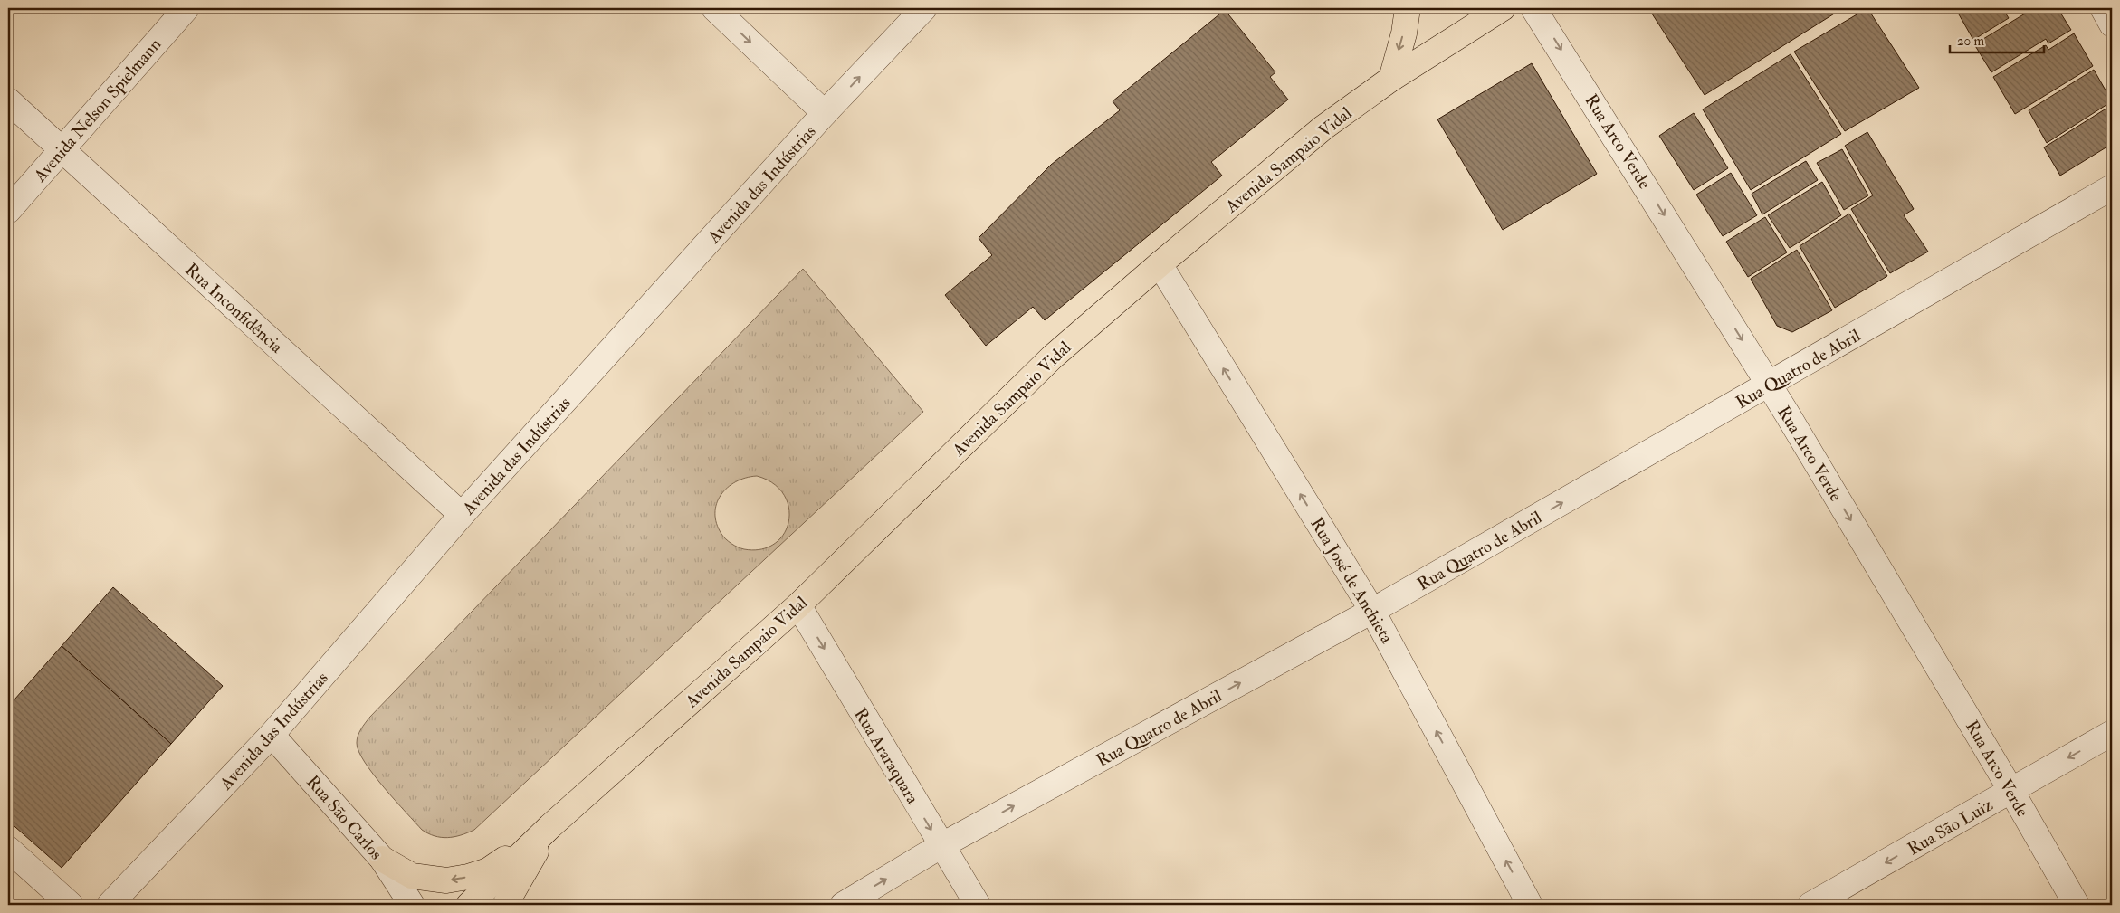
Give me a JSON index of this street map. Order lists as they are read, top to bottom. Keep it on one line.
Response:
{"streets":{"main road":["Avenida Sampaio Vidal"],"street":["Avenida Nelson Spielmann","Rua Arco Verde","Avenida das Indústrias","Rua Inconfidência","Rua Quatro de Abril","Rua José de Anchieta","Rua Araraquara","Rua São Carlos","Rua São Luiz"]},"crossings":[["Avenida Nelson Spielmann","Rua Inconfidência"],["Rua Arco Verde","Rua Quatro de Abril"],["Rua Arco Verde","Rua São Luiz"],["Avenida Sampaio Vidal","Rua José de Anchieta"],["Avenida Sampaio Vidal","Rua Araraquara"],["Avenida das Indústrias","Rua Inconfidência"],["Avenida das Indústrias","Rua São Carlos"],["Rua Quatro de Abril","Rua José de Anchieta"],["Rua Quatro de Abril","Rua Araraquara"]],"one_way":["Rua Arco Verde","Rua Quatro de Abril","Rua José de Anchieta","Rua Araraquara","Rua São Luiz"],"scale_bar":"20 m"}
